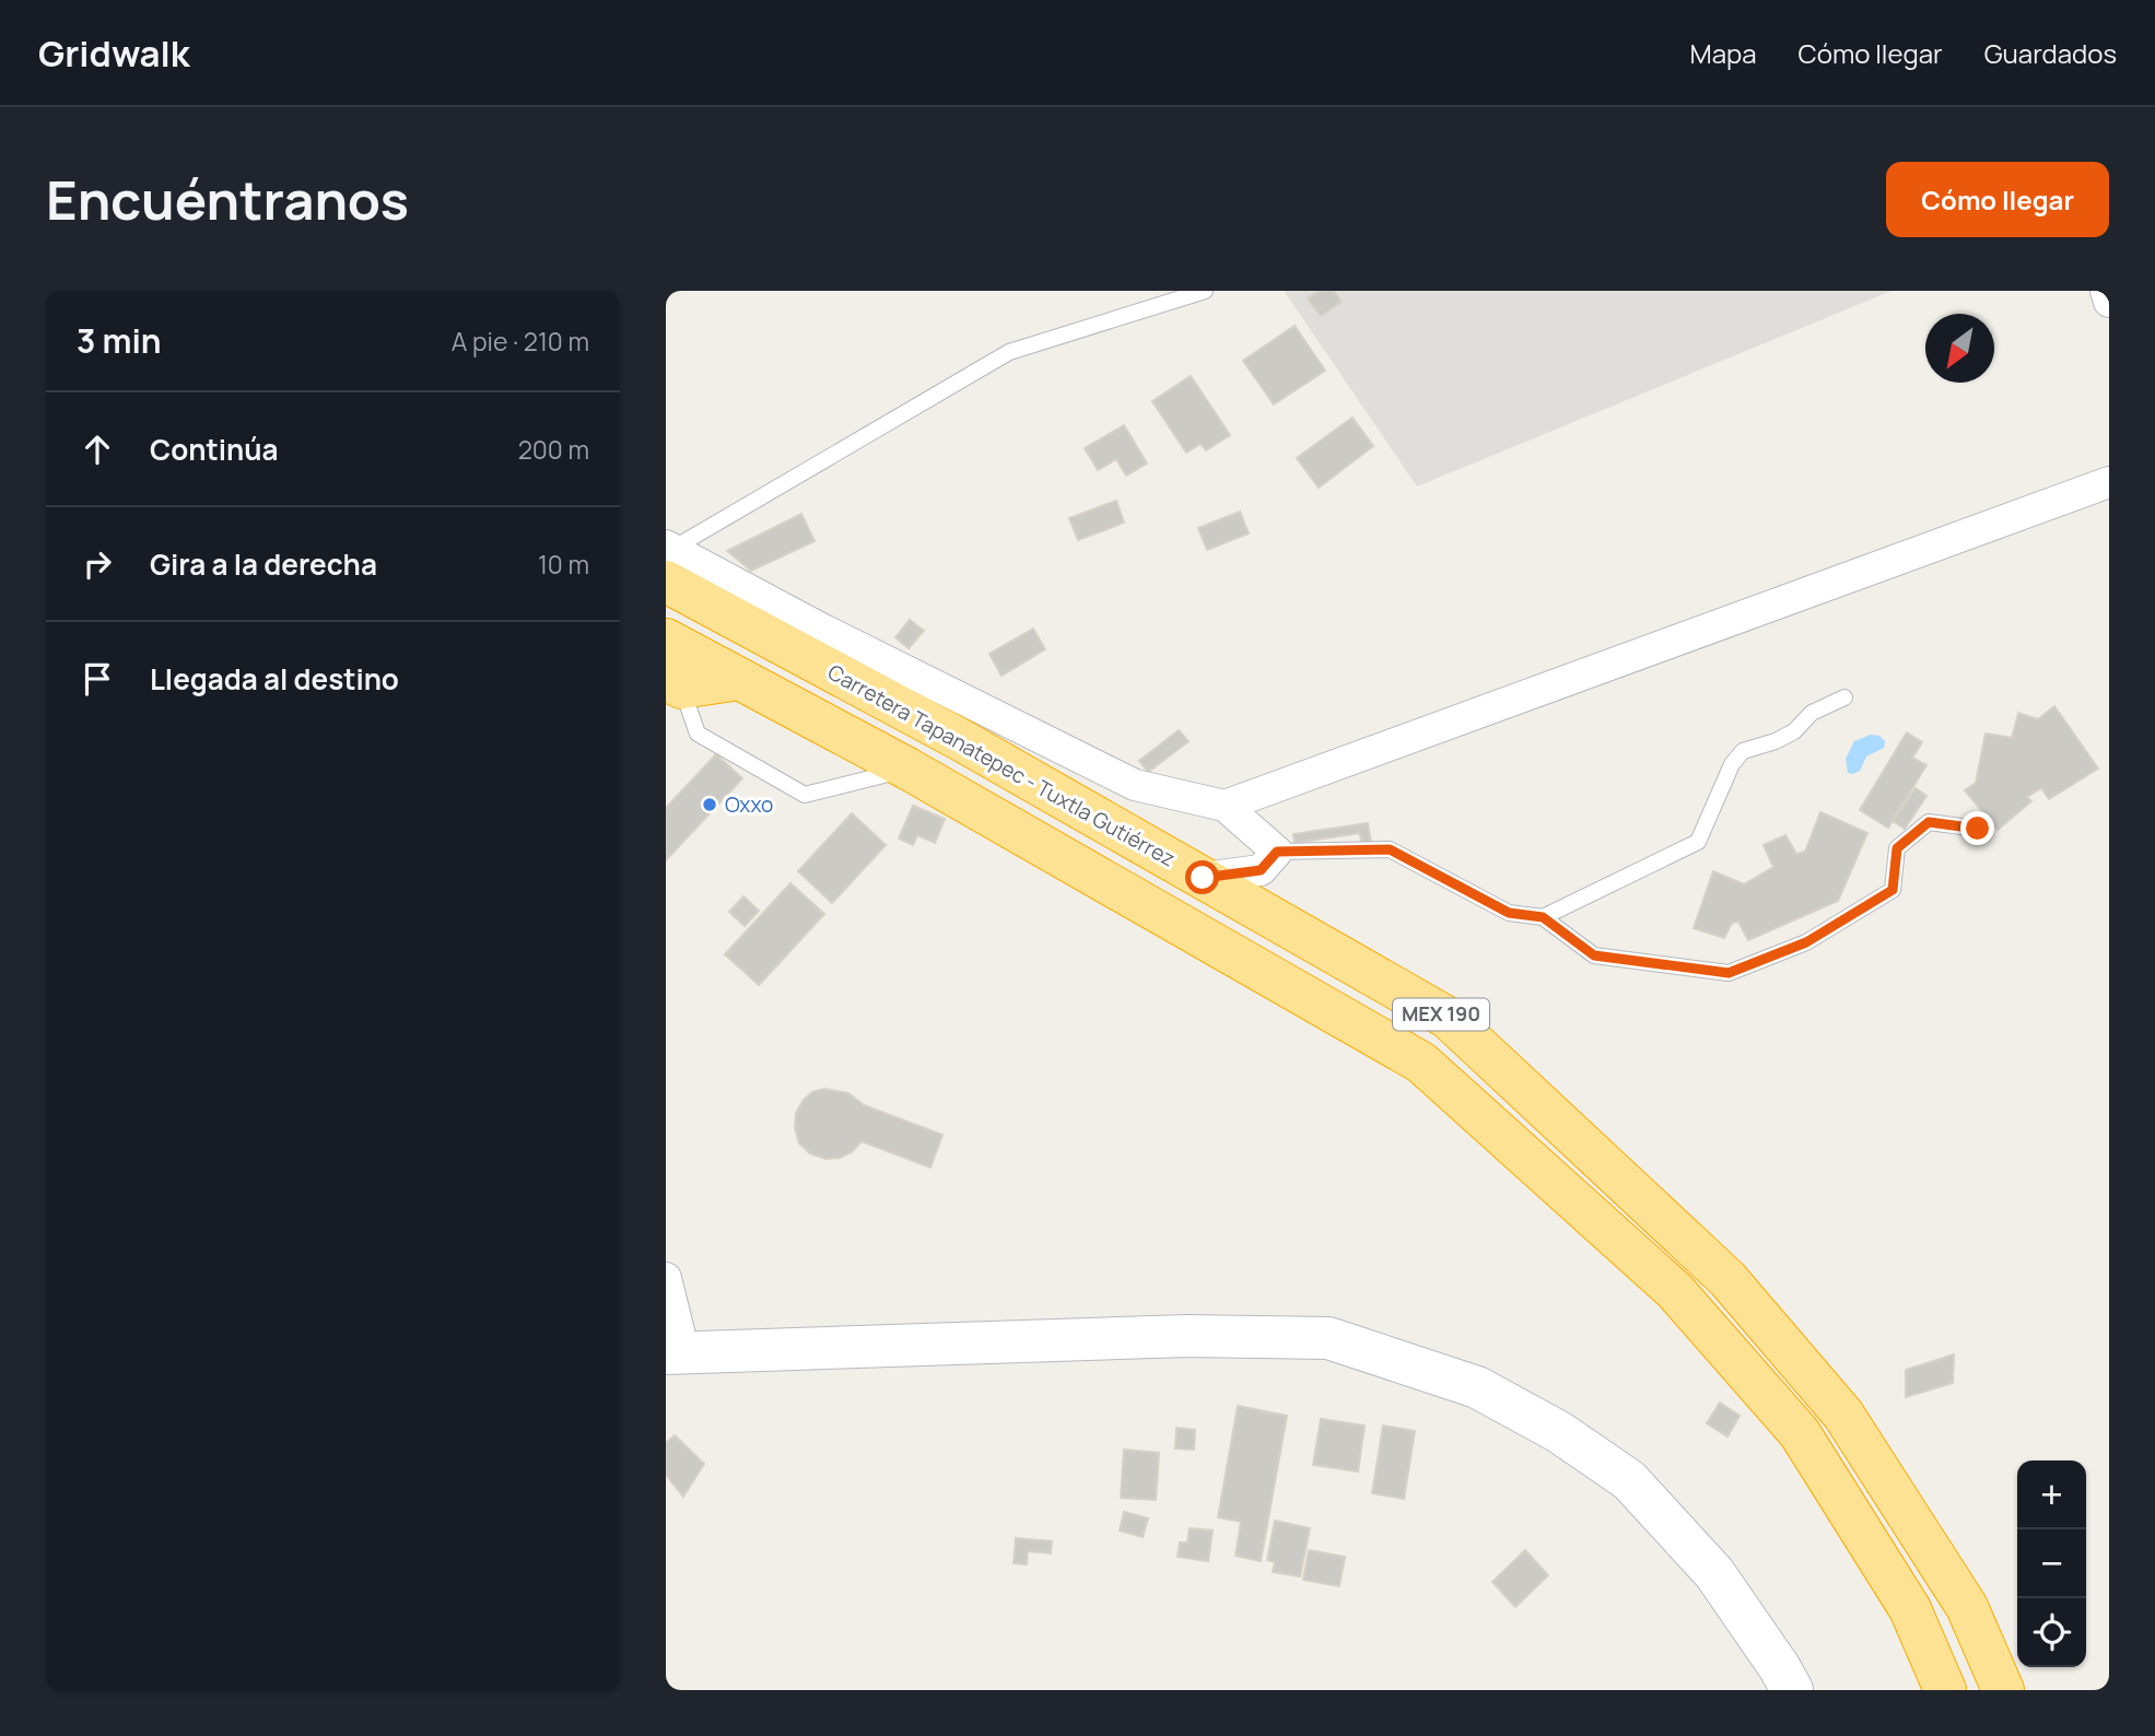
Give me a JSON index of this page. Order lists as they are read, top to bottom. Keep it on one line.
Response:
{"streets":{"highway":["Carretera Tapanatepec - Tuxtla Gutiérrez","MEX 190"]},"places":["Oxxo"],"north":"bottom left","page":{"header":"Gridwalk","nav":["Mapa","Cómo llegar","Guardados"],"buttons":"Cómo llegar","title":"Encuéntranos","heading":["3 min","A pie · 210 m"],"list":[["Continúa","200 m"],["Gira a la derecha","10 m"],"Llegada al destino"],"map_buttons":["+","−"]}}
